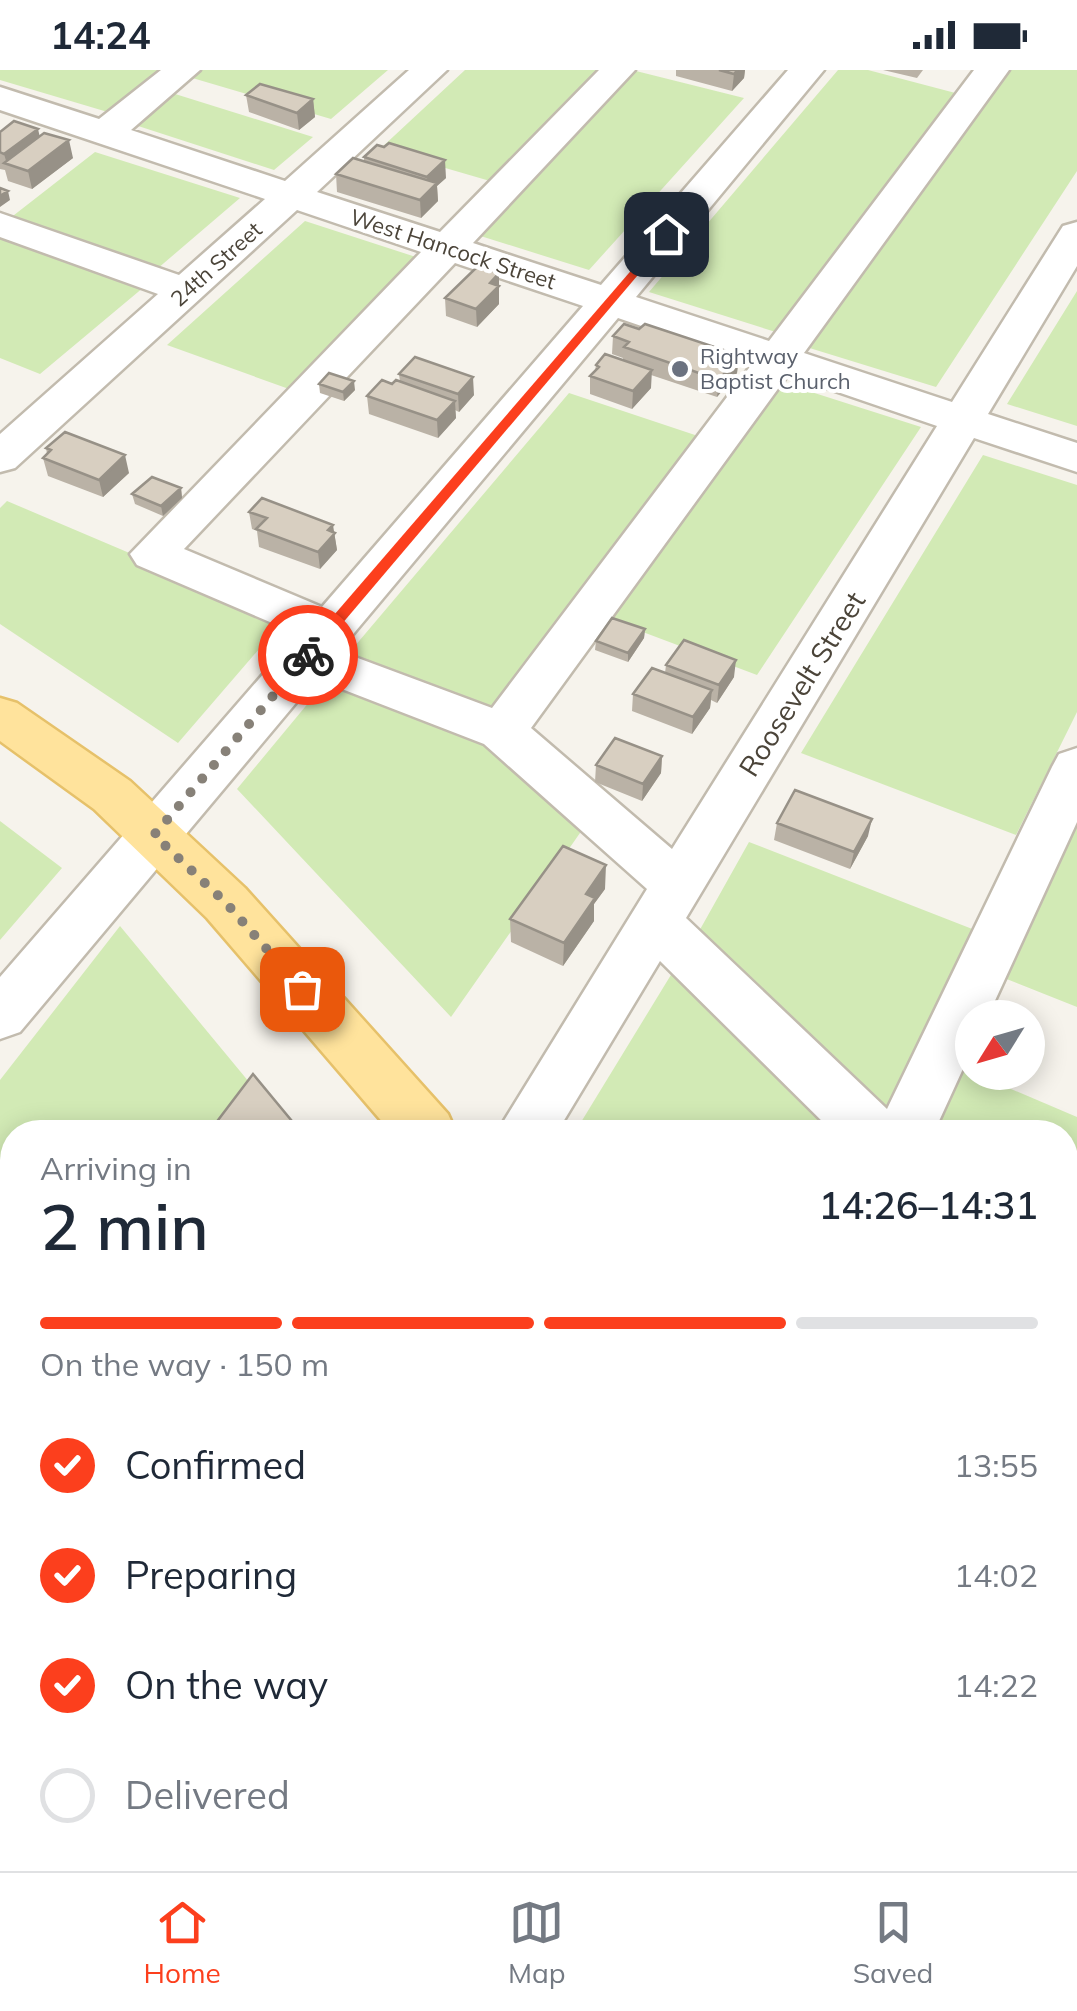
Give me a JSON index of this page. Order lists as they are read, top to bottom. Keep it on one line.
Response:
{"streets":{"street":["West Hancock Street","24th Street","Roosevelt Street"]},"crossings":[["West Hancock Street","24th Street"],["West Hancock Street","Roosevelt Street"]],"places":["Rightway Baptist Church"],"north":"bottom left","page":{"status":"14:24","heading":["2 min","Arriving in","14:26–14:31"],"bar":"On the way · 150 m","list":[["Confirmed","13:55"],["Preparing","14:02"],["On the way","14:22"],"Delivered"],"tabs":["Home","Map","Saved"]}}
